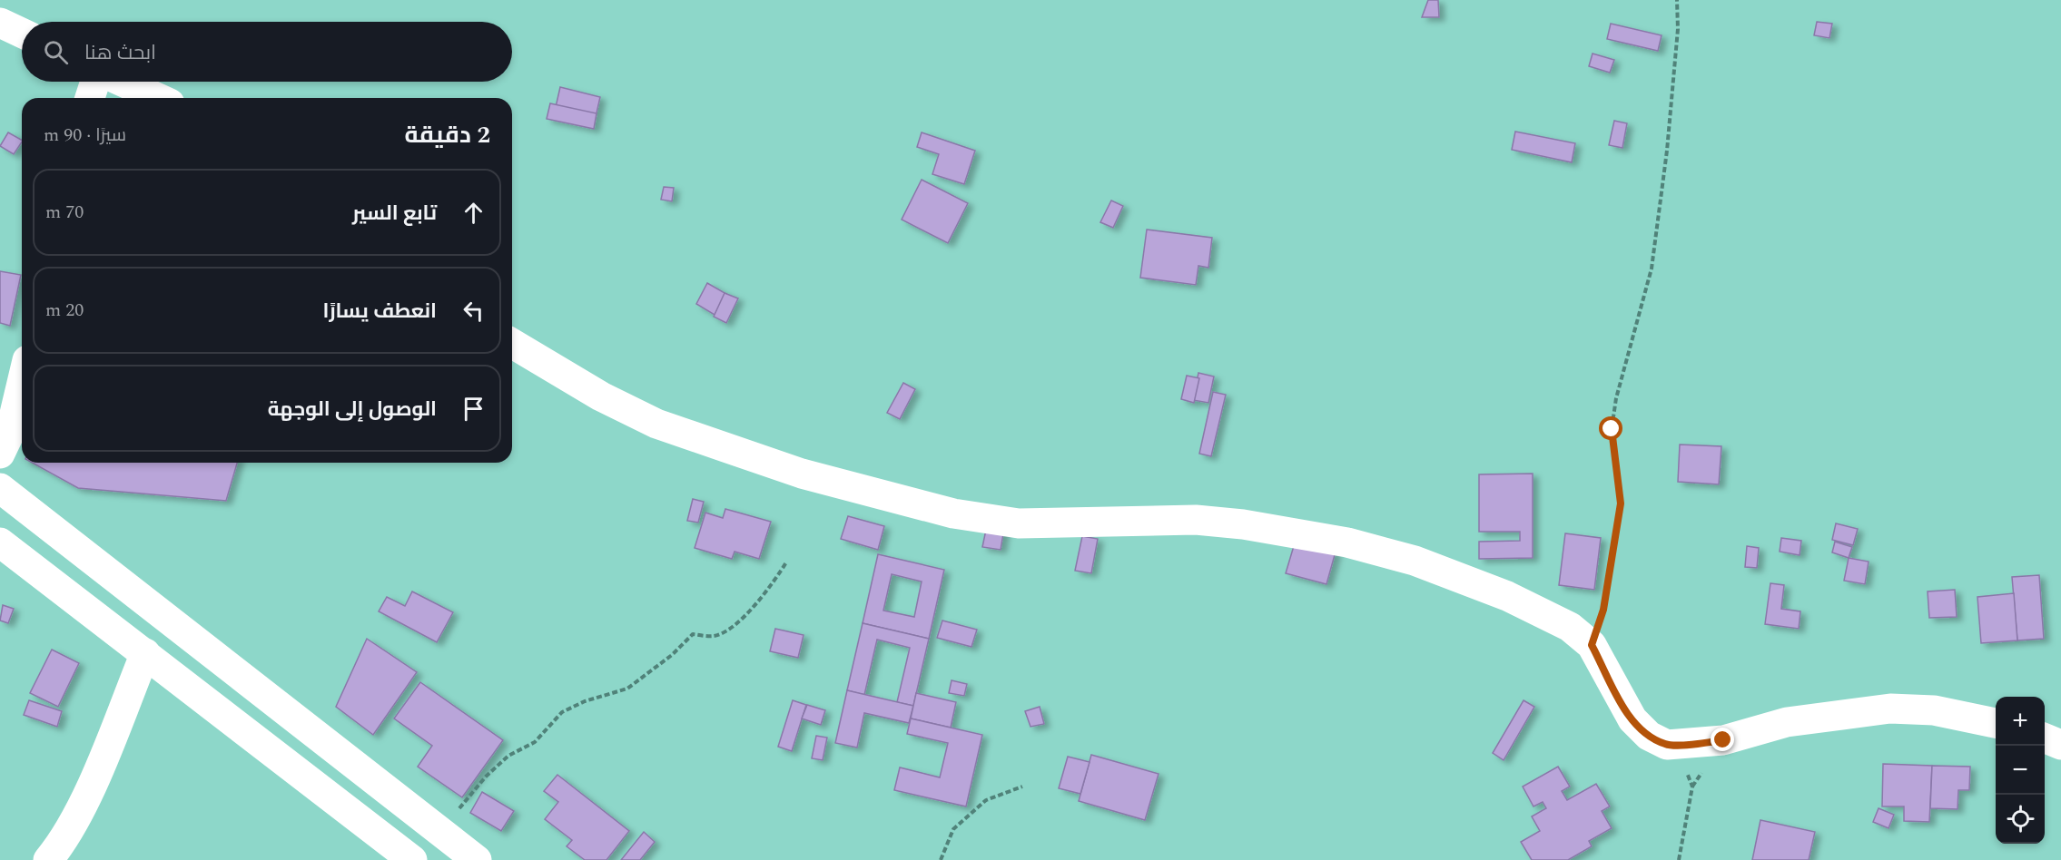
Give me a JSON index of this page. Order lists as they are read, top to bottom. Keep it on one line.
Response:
{"page":{"search":"ابحث هنا","heading":["2 دقيقة","سيرًا · 90 m"],"list":[["تابع السير","70 m"],["انعطف يسارًا","20 m"],"الوصول إلى الوجهة"],"map_buttons":["+","−"]}}
